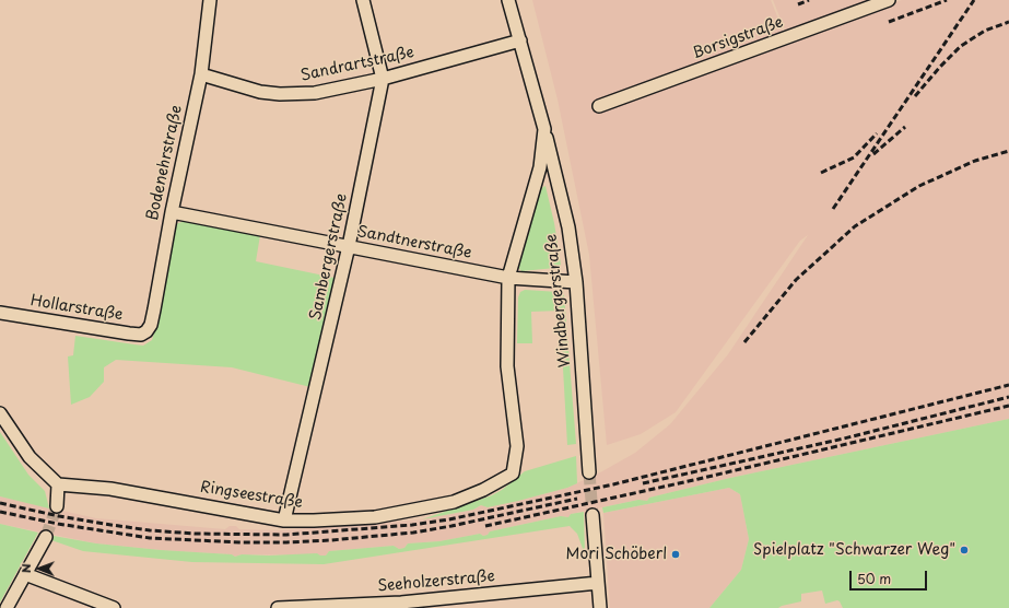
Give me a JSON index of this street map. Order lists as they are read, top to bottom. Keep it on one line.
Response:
{"streets":{"street":["Borsigstraße","Sandrartstraße","Bodenehrstraße","Sandtnerstraße","Sambergerstraße","Windbergerstraße","Hollarstraße","Ringseestraße","Seeholzerstraße"]},"crossings":[["Sandrartstraße","Bodenehrstraße"],["Sandrartstraße","Sambergerstraße"],["Sandrartstraße","Windbergerstraße"],["Bodenehrstraße","Sandtnerstraße"],["Bodenehrstraße","Hollarstraße"],["Sandtnerstraße","Sambergerstraße"],["Sandtnerstraße","Windbergerstraße"],["Sandtnerstraße","Ringseestraße"],["Sambergerstraße","Ringseestraße"]],"places":["Spielplatz \"Schwarzer Weg\"","Mori Schöberl"],"scale_bar":"50 m","north":"left"}
